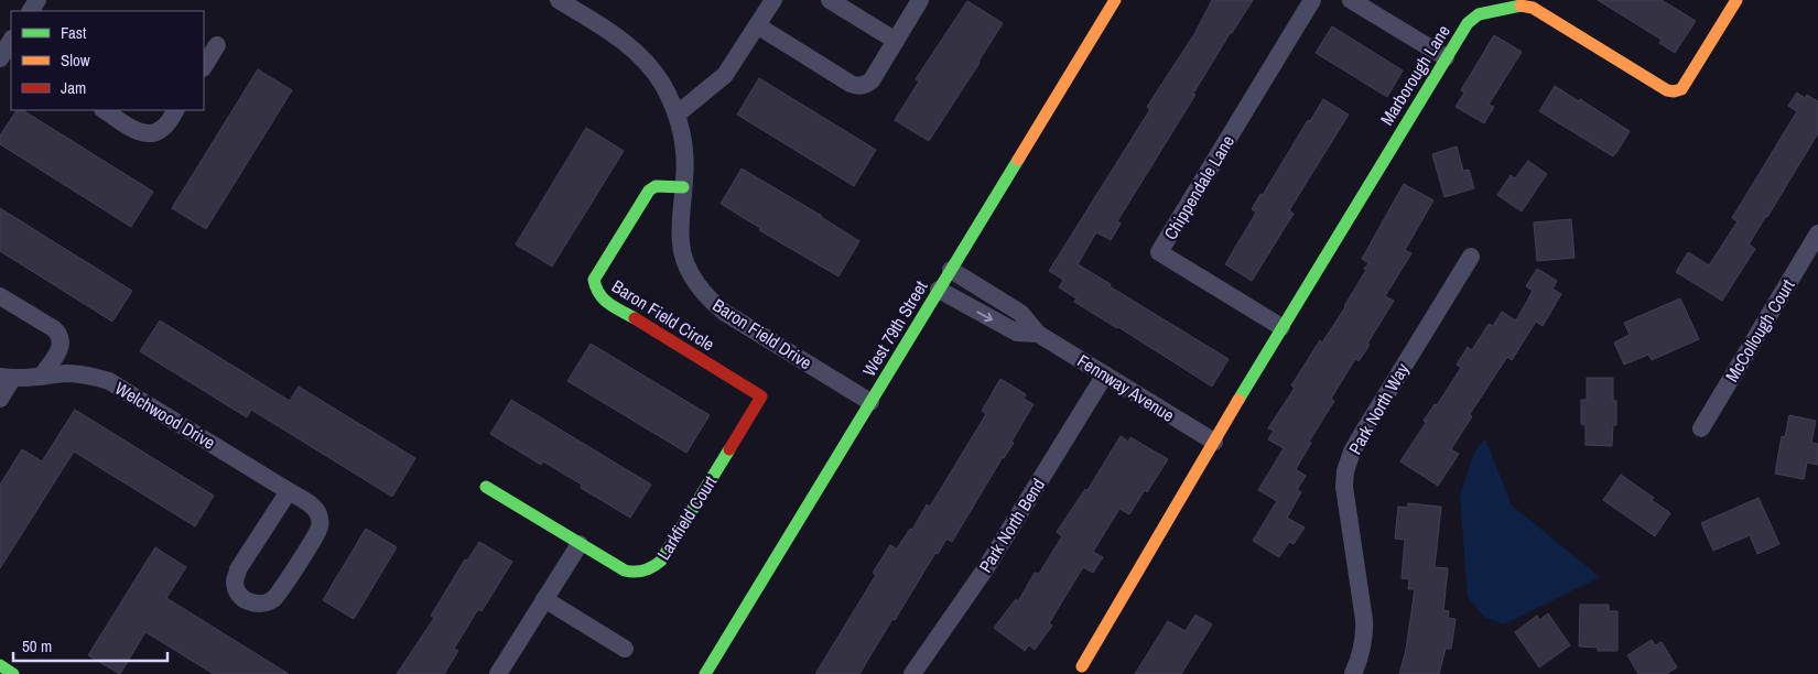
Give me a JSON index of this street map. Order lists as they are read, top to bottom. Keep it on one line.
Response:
{"streets":{"street":["Marborough Lane","Chippendale Lane","Baron Field Circle","West 79th Street","McCollough Court","Baron Field Drive","Fennway Avenue","Park North Way","Welchwood Drive","Larkfield Court","Park North Bend"]},"crossings":[["Marborough Lane","Chippendale Lane"],["Marborough Lane","Fennway Avenue"],["Baron Field Circle","Baron Field Drive"],["Baron Field Circle","Larkfield Court"],["West 79th Street","Baron Field Drive"],["West 79th Street","Fennway Avenue"],["Fennway Avenue","Park North Bend"]],"legend":["Fast","Slow","Jam"],"scale_bar":"50 m"}
